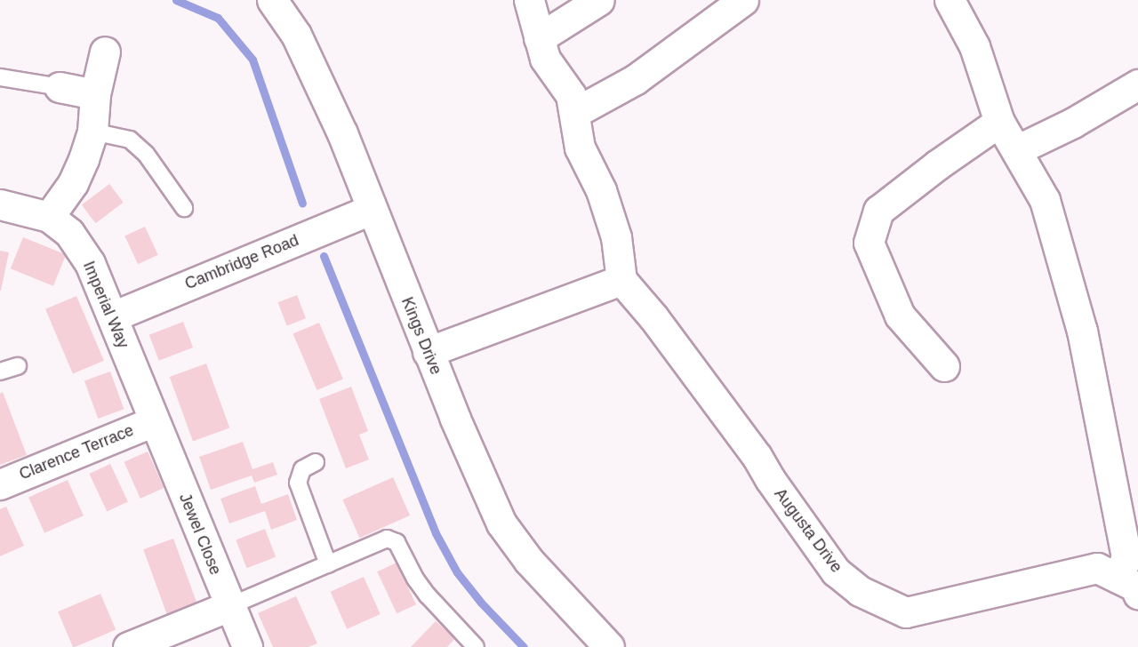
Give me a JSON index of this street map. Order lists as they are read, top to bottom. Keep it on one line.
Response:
{"streets":{"street":["Cambridge Road","Imperial Way","Kings Drive","Clarence Terrace","Augusta Drive","Jewel Close"]},"crossings":[["Cambridge Road","Imperial Way"],["Cambridge Road","Kings Drive"],["Imperial Way","Clarence Terrace"],["Imperial Way","Jewel Close"],["Clarence Terrace","Jewel Close"]]}
